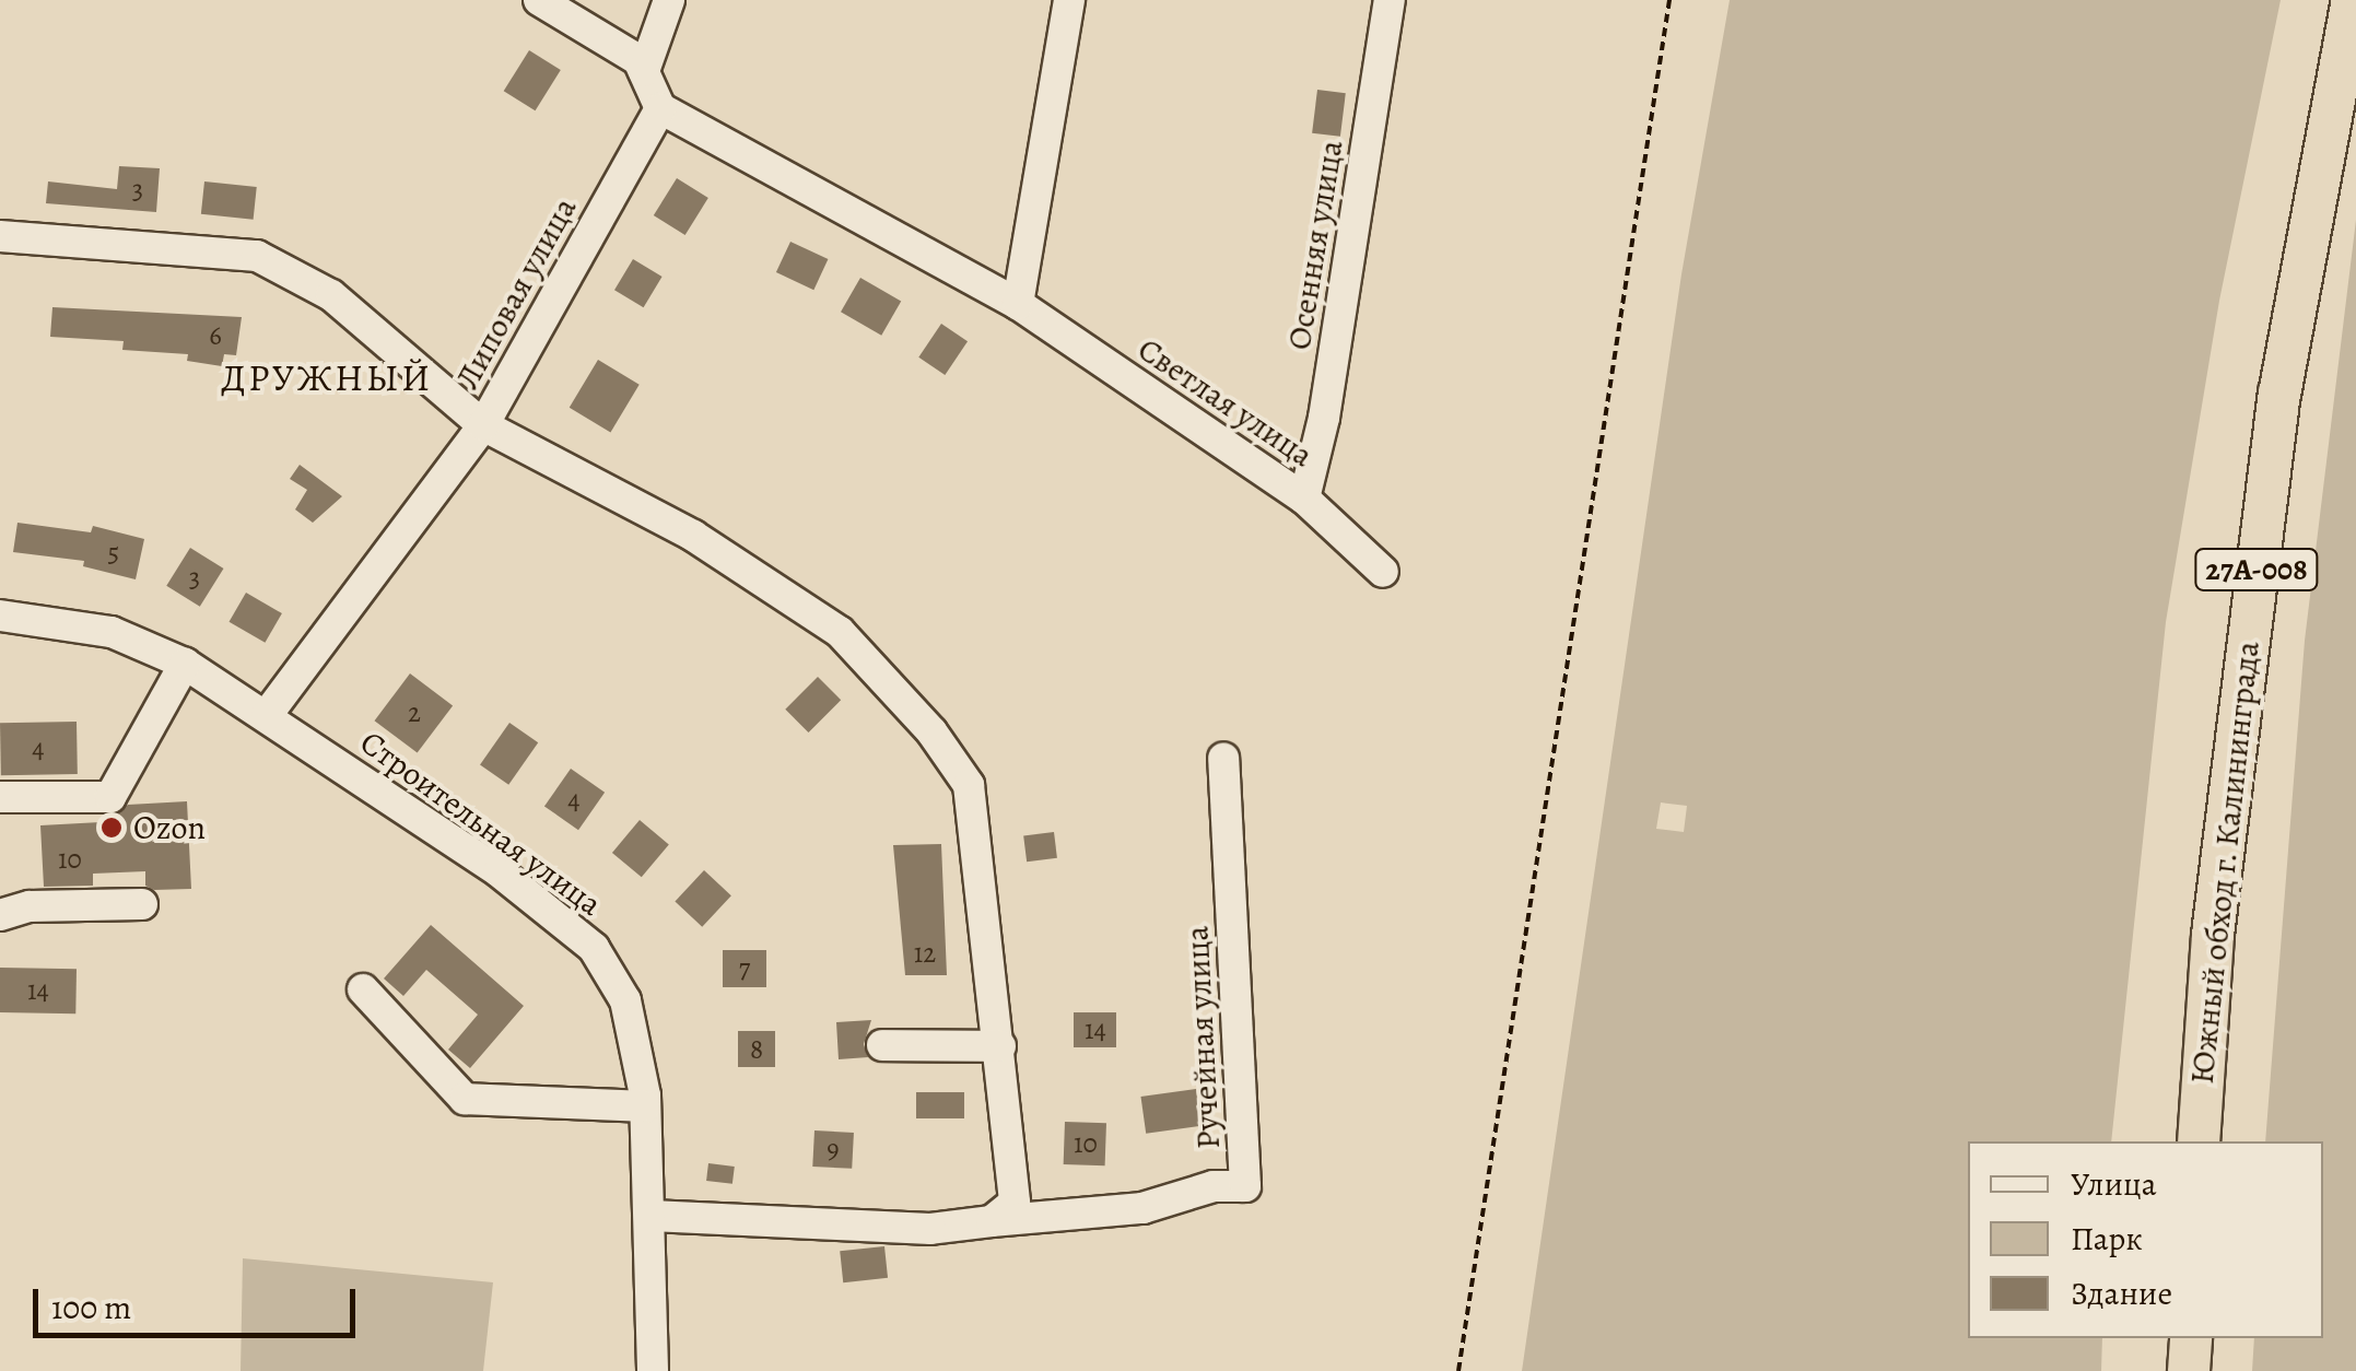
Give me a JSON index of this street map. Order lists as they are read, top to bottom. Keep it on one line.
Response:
{"streets":{"highway":["27А-008","Южный обход г. Калининграда"],"street":["Осенняя улица","Липовая улица","Светлая улица","Строительная улица","Ручейная улица"]},"crossings":[["Осенняя улица","Светлая улица"],["Липовая улица","Светлая улица"],["Липовая улица","Строительная улица"]],"districts":["ДРУЖНЫЙ"],"places":["Ozon"],"house_numbers":["3","6","5","3","2","4","4","10","12","7","14","14","8","10","9"],"legend":["Улица","Парк","Здание"],"scale_bar":"100 m"}
